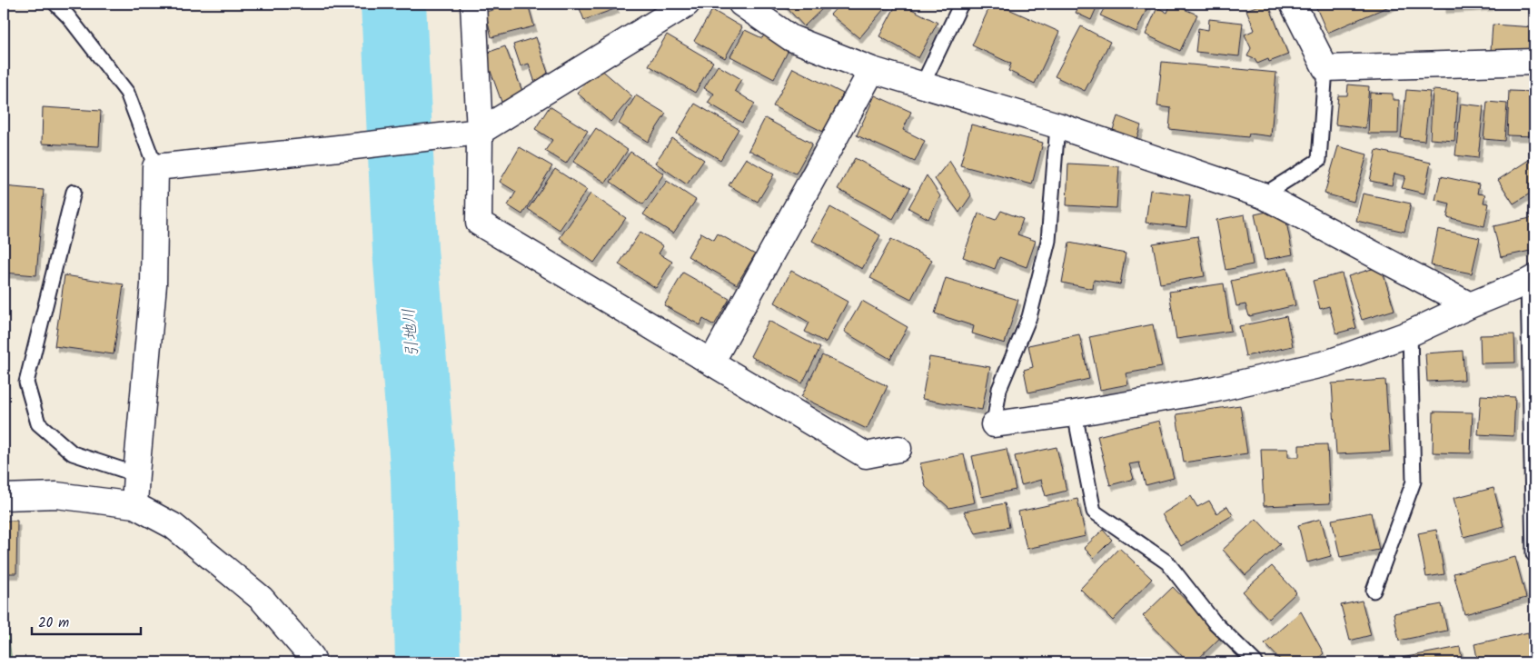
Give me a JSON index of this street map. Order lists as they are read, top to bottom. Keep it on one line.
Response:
{"water":["引地川"],"scale_bar":"20 m"}
